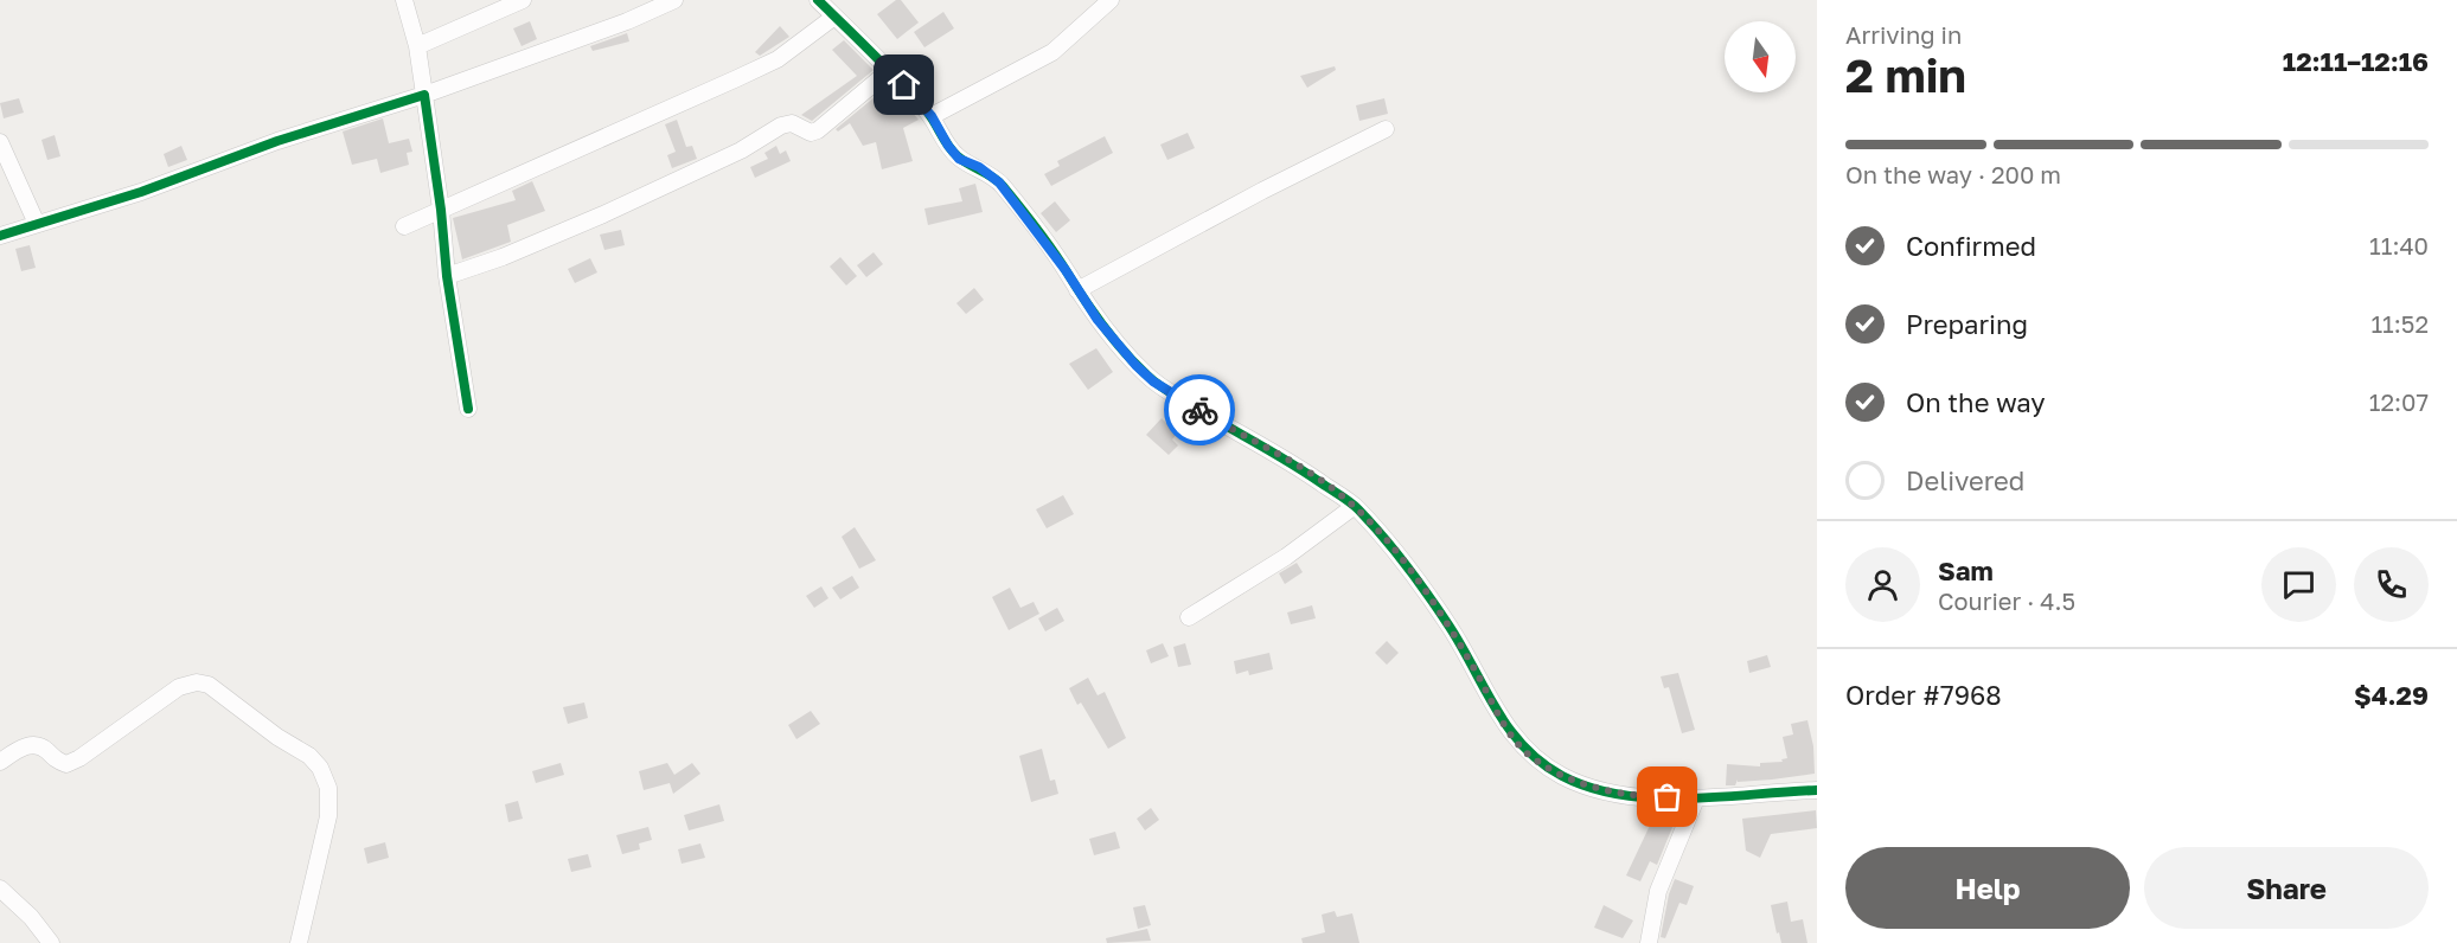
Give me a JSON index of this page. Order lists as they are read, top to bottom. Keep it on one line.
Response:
{"north":"bottom","page":{"heading":["2 min","Arriving in","12:11–12:16"],"panel":["Sam","Courier · 4.5","Order #7968","$4.29"],"bar":"On the way · 200 m","list":[["Confirmed","11:40"],["Preparing","11:52"],["On the way","12:07"],"Delivered"],"buttons":["Help","Share"]}}
